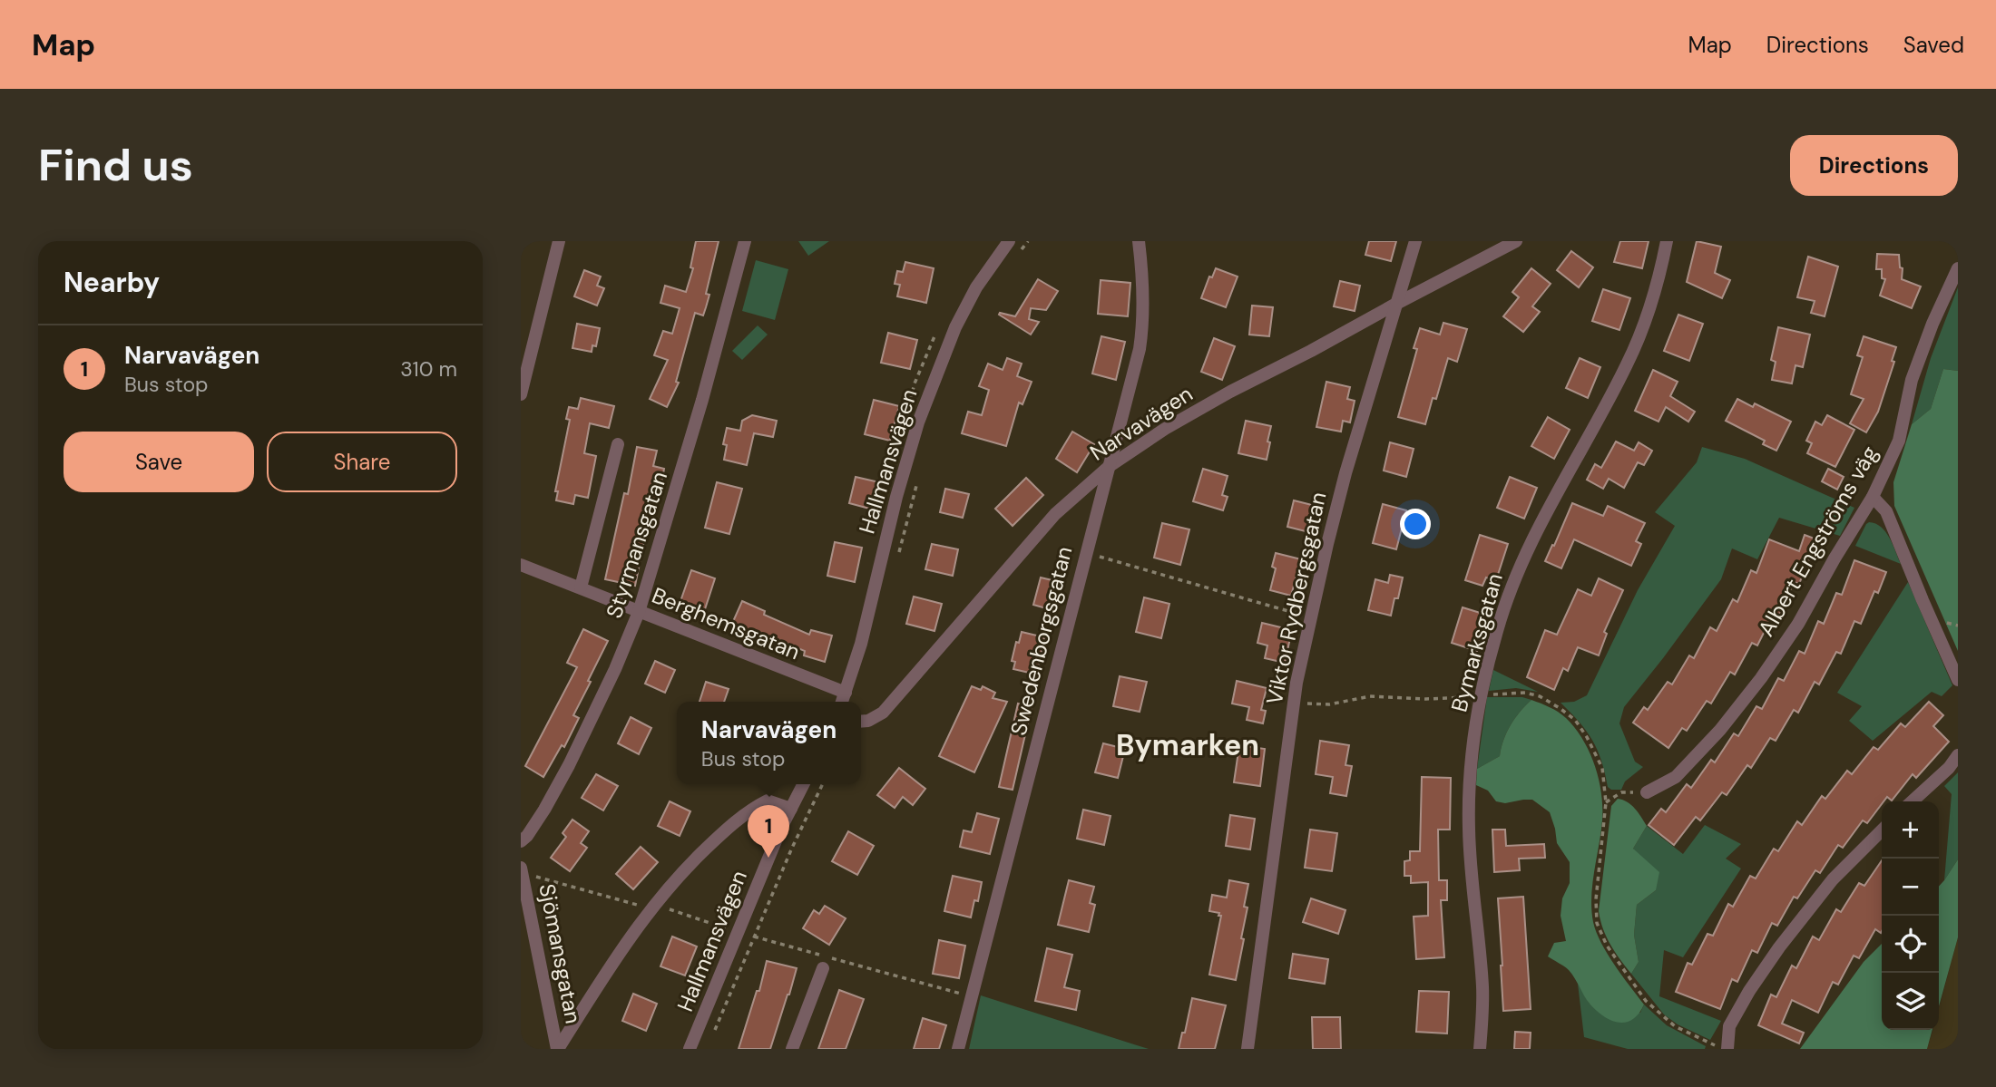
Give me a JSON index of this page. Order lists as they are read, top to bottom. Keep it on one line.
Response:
{"streets":{"street":["Narvavägen","Hallmansvägen","Albert Engströms väg","Styrmansgatan","Viktor Rydbergsgatan","Berghemsgatan","Swedenborgsgatan","Bymarksgatan","Sjömansgatan"]},"crossings":[["Narvavägen","Viktor Rydbergsgatan"],["Narvavägen","Swedenborgsgatan"],["Hallmansvägen","Berghemsgatan"],["Styrmansgatan","Berghemsgatan"]],"districts":["Bymarken"],"page":{"header":"Map","nav":["Map","Directions","Saved"],"buttons":["Directions",["Save","Share"]],"title":"Find us","heading":"Nearby","list":[{"mark":"1","name":"Narvavägen","note":"Bus stop","value":"310 m"}],"popup":["Narvavägen","Bus stop"],"map_buttons":["+","−"],"pins":"1"}}
